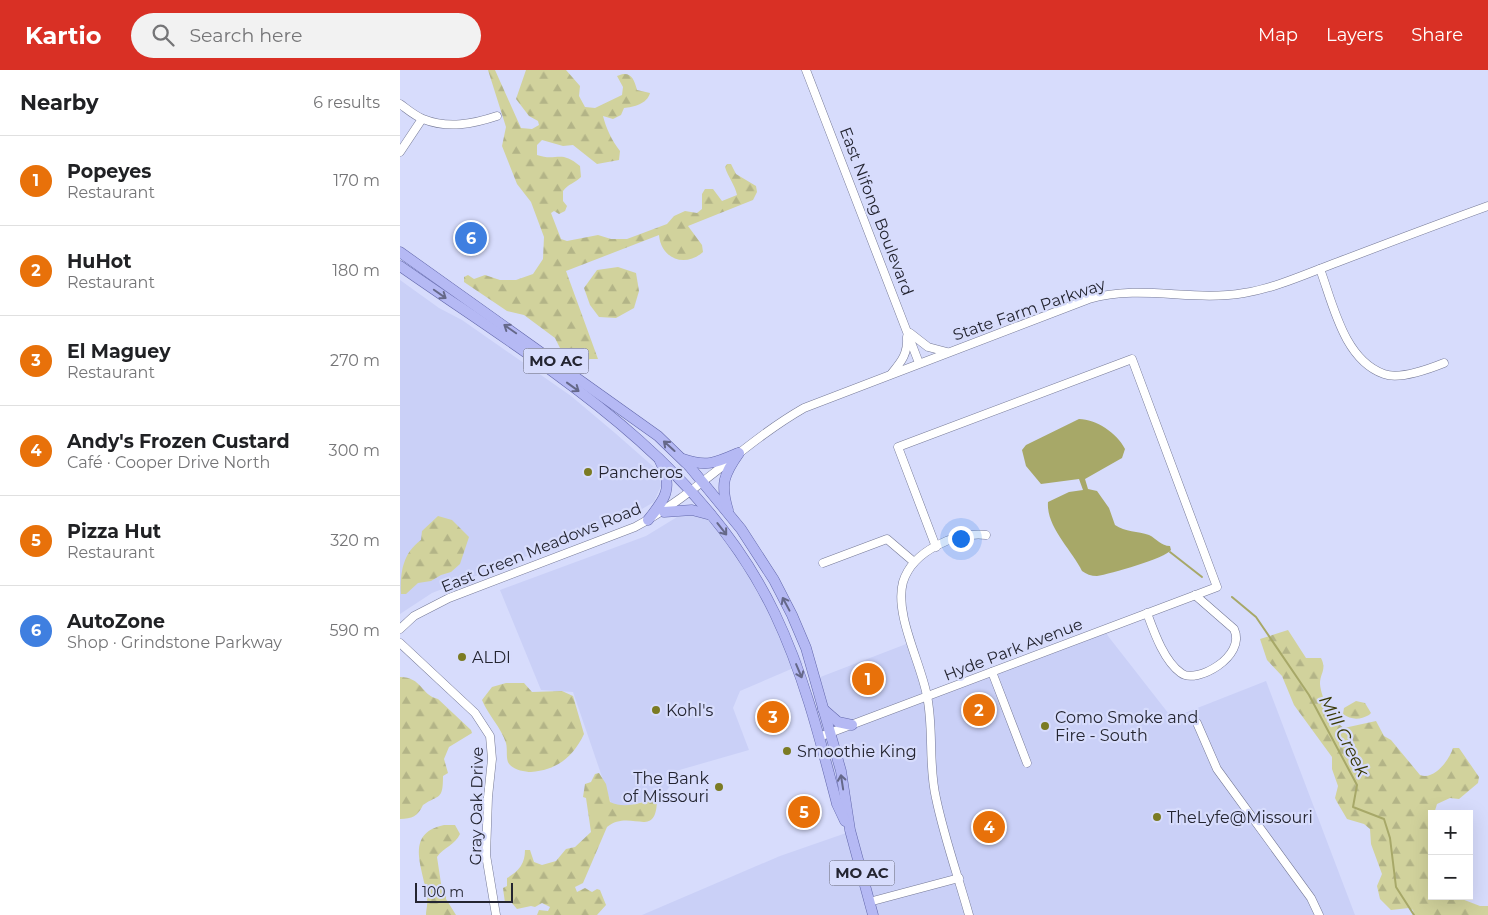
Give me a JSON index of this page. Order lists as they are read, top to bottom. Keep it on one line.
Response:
{"streets":{"main road":["MO AC"],"street":["East Nifong Boulevard","State Farm Parkway","East Green Meadows Road","Hyde Park Avenue","Gray Oak Drive"]},"crossings":[["East Nifong Boulevard","State Farm Parkway"],["State Farm Parkway","MO AC"],["State Farm Parkway","East Green Meadows Road"],["MO AC","East Green Meadows Road"],["MO AC","Hyde Park Avenue"]],"water":["Mill Creek"],"places":["Pancheros","ALDI","Kohl's","Como Smoke and Fire - South","Smoothie King","The Bank of Missouri","TheLyfe@Missouri"],"scale_bar":"100 m","page":{"header":"Kartio","search":"Search here","nav":["Map","Layers","Share"],"heading":["Nearby","6 results"],"list":[{"mark":"1","name":"Popeyes","note":"Restaurant","value":"170 m"},{"mark":"2","name":"HuHot","note":"Restaurant","value":"180 m"},{"mark":"3","name":"El Maguey","note":"Restaurant","value":"270 m"},{"mark":"4","name":"Andy's Frozen Custard","note":"Café · Cooper Drive North","value":"300 m"},{"mark":"5","name":"Pizza Hut","note":"Restaurant","value":"320 m"},{"mark":"6","name":"AutoZone","note":"Shop · Grindstone Parkway","value":"590 m"}],"pins":["6","1","2","3","5","4"],"map_buttons":["+","−"],"scale":"100 m"}}
